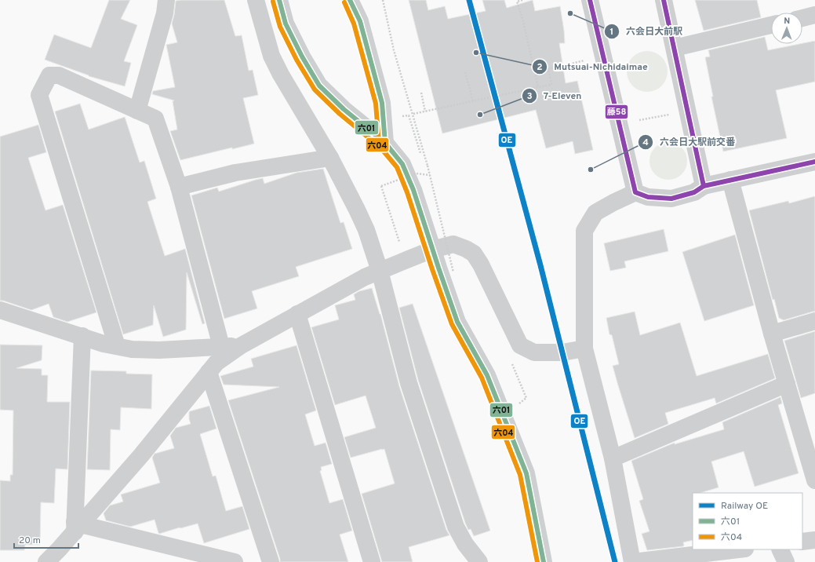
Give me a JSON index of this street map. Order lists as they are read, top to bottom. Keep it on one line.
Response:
{"places":["六会日大前駅","Mutsuai-Nichidaimae","7-Eleven","六会日大駅前交番"],"lines":["rail line OE","transit line 六01","transit line 藤58","transit line 六04"],"legend":["Railway OE","六01","六04"],"scale_bar":"20 m","north":"top"}
